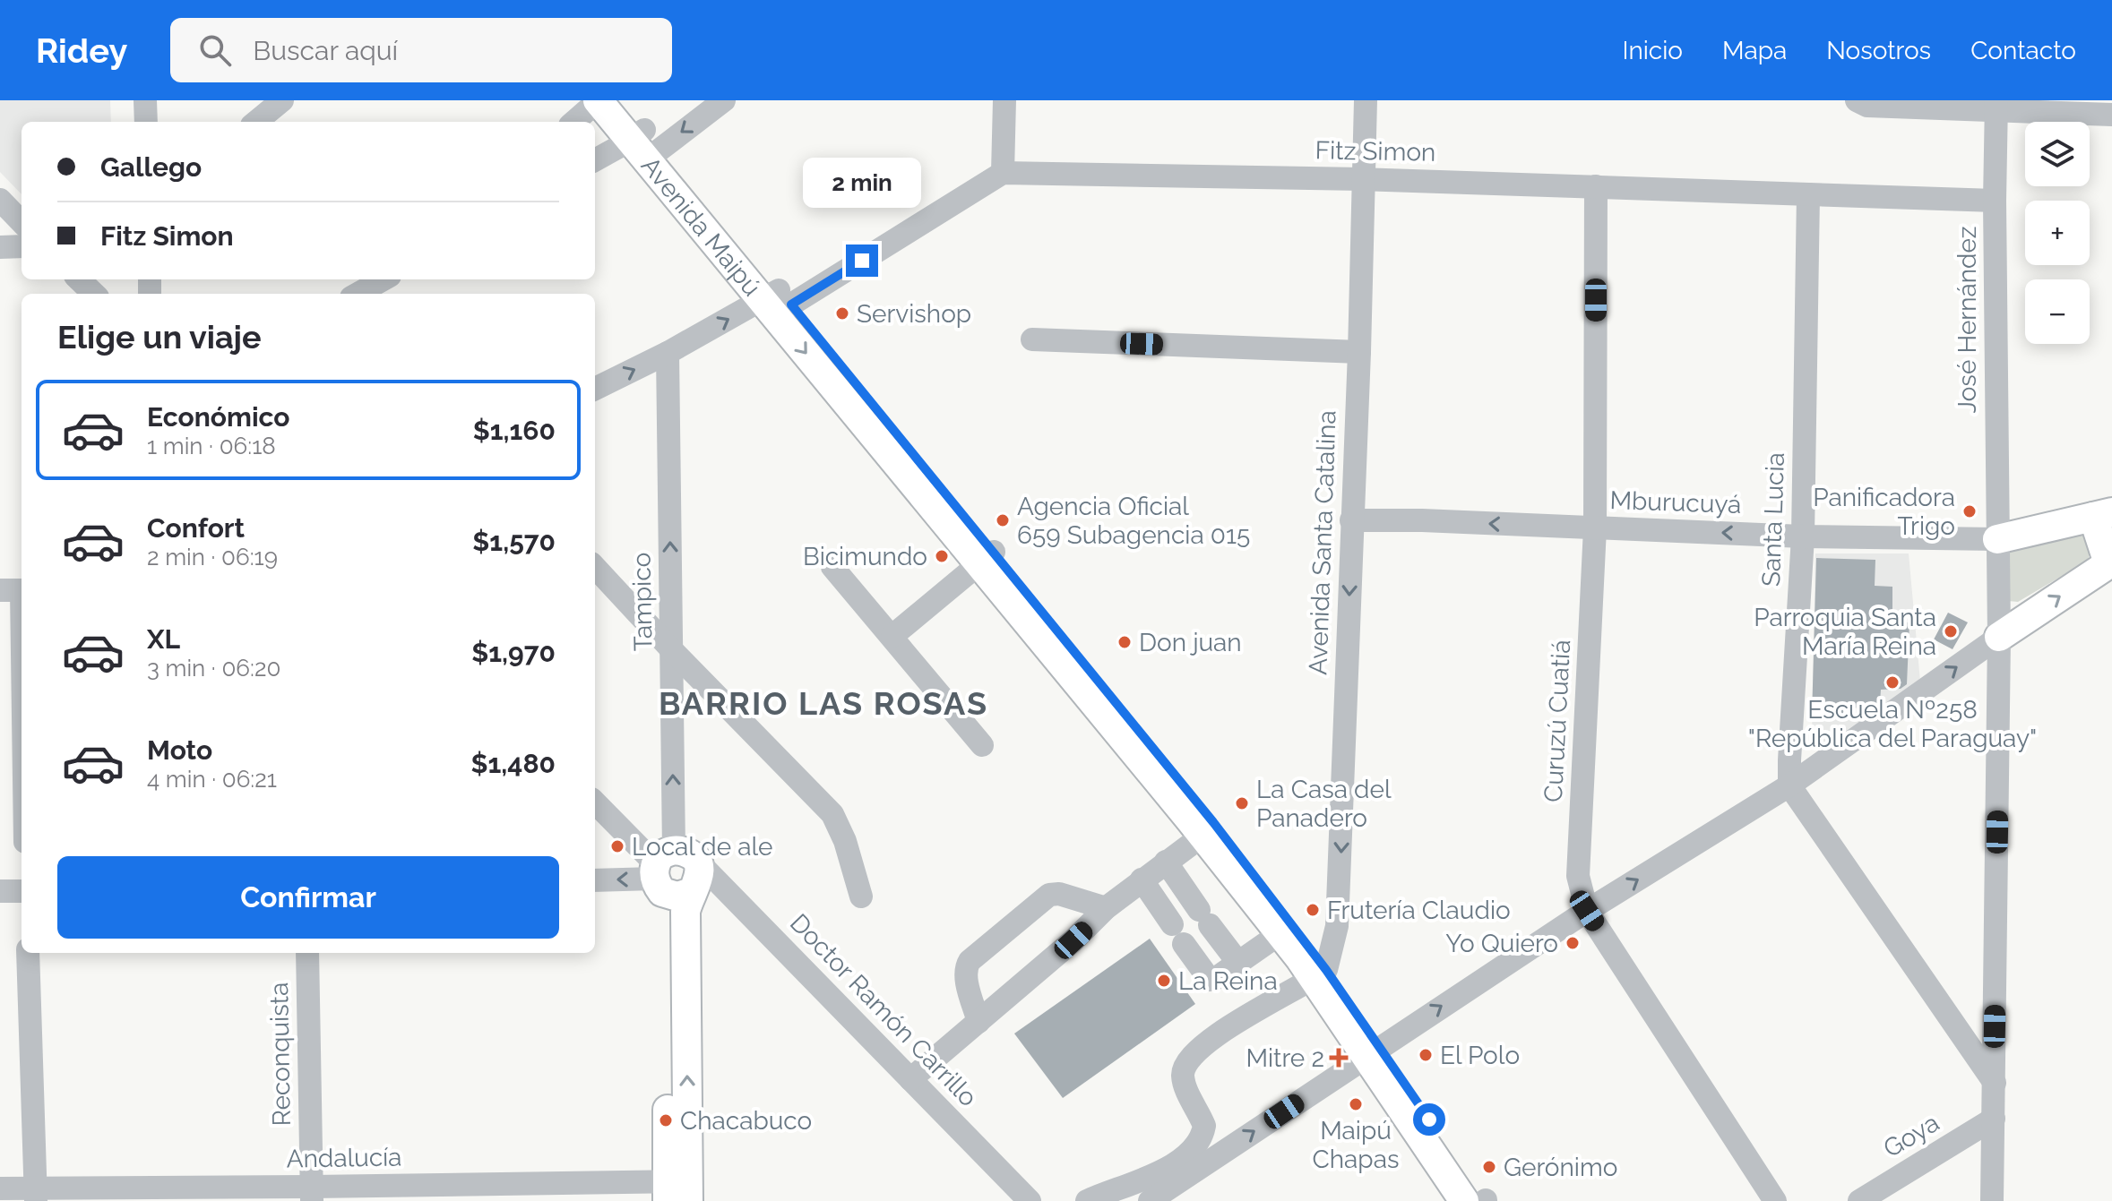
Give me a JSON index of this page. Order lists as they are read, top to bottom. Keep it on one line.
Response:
{"streets":{"main road":["Avenida Maipú"],"street":["Fitz Simon","José Hernández","Mburucuyá","Santa Lucia","Avenida Santa Catalina","Tampico","Curuzú Cuatiá","Doctor Ramón Carrillo","Reconquista","Goya","Andalucía"]},"crossings":[["Fitz Simon","José Hernández"],["Fitz Simon","Santa Lucia"],["Fitz Simon","Avenida Santa Catalina"],["Fitz Simon","Curuzú Cuatiá"],["Avenida Maipú","Avenida Santa Catalina"],["José Hernández","Mburucuyá"],["Mburucuyá","Santa Lucia"],["Mburucuyá","Avenida Santa Catalina"],["Mburucuyá","Curuzú Cuatiá"],["Tampico","Doctor Ramón Carrillo"],["Reconquista","Andalucía"]],"one_way":["Mburucuyá","Avenida Santa Catalina","Tampico"],"districts":["BARRIO LAS ROSAS"],"places":{"other":["Servishop","Panificadora Trigo","Agencia Oficial 659 Subagencia 015","Bicimundo","Parroquia Santa María Reina","Don juan","Escuela Nº258 \"República del Paraguay\"","La Casa del Panadero","Local de ale","Frutería Claudio","Yo Quiero","La Reina","El Polo","Maipú Chapas","Chacabuco","Gerónimo"],"health":["Mitre 2"]},"page":{"header":"Ridey","search":"Buscar aquí","nav":["Inicio","Mapa","Nosotros","Contacto"],"map_buttons":["+","−"],"banner":["Gallego","Fitz Simon"],"bubble":"2 min","heading":"Elige un viaje","list":[{"name":"Económico","note":"1 min · 06:18","value":"$1,160"},{"name":"Confort","note":"2 min · 06:19","value":"$1,570"},{"name":"XL","note":"3 min · 06:20","value":"$1,970"},{"name":"Moto","note":"4 min · 06:21","value":"$1,480"}],"buttons":"Confirmar"}}
